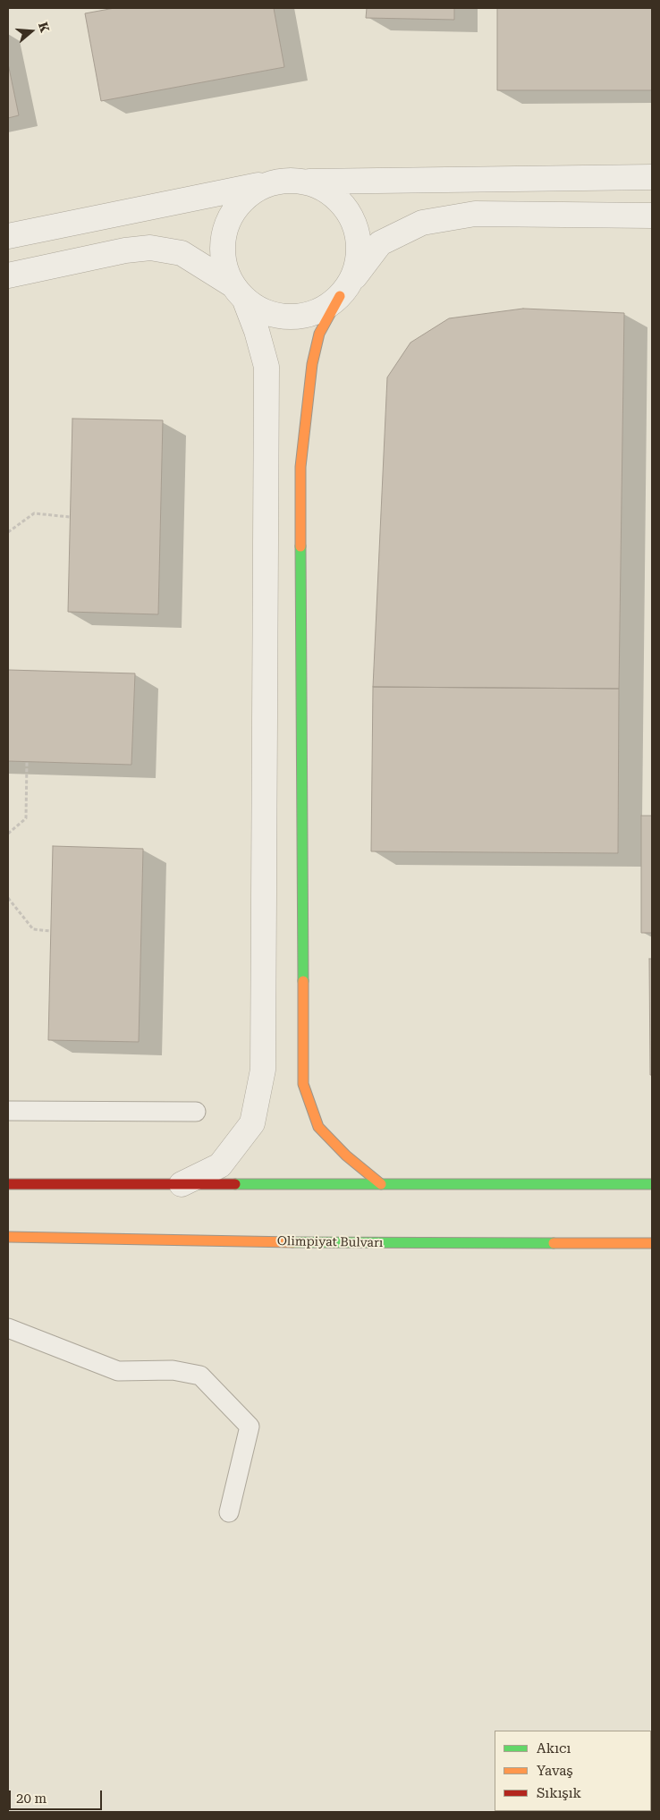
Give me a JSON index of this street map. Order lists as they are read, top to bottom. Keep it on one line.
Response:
{"streets":{"main road":["Olimpiyat Bulvarı"]},"legend":["Akıcı","Yavaş","Sıkışık"],"scale_bar":"20 m","north":"right"}
